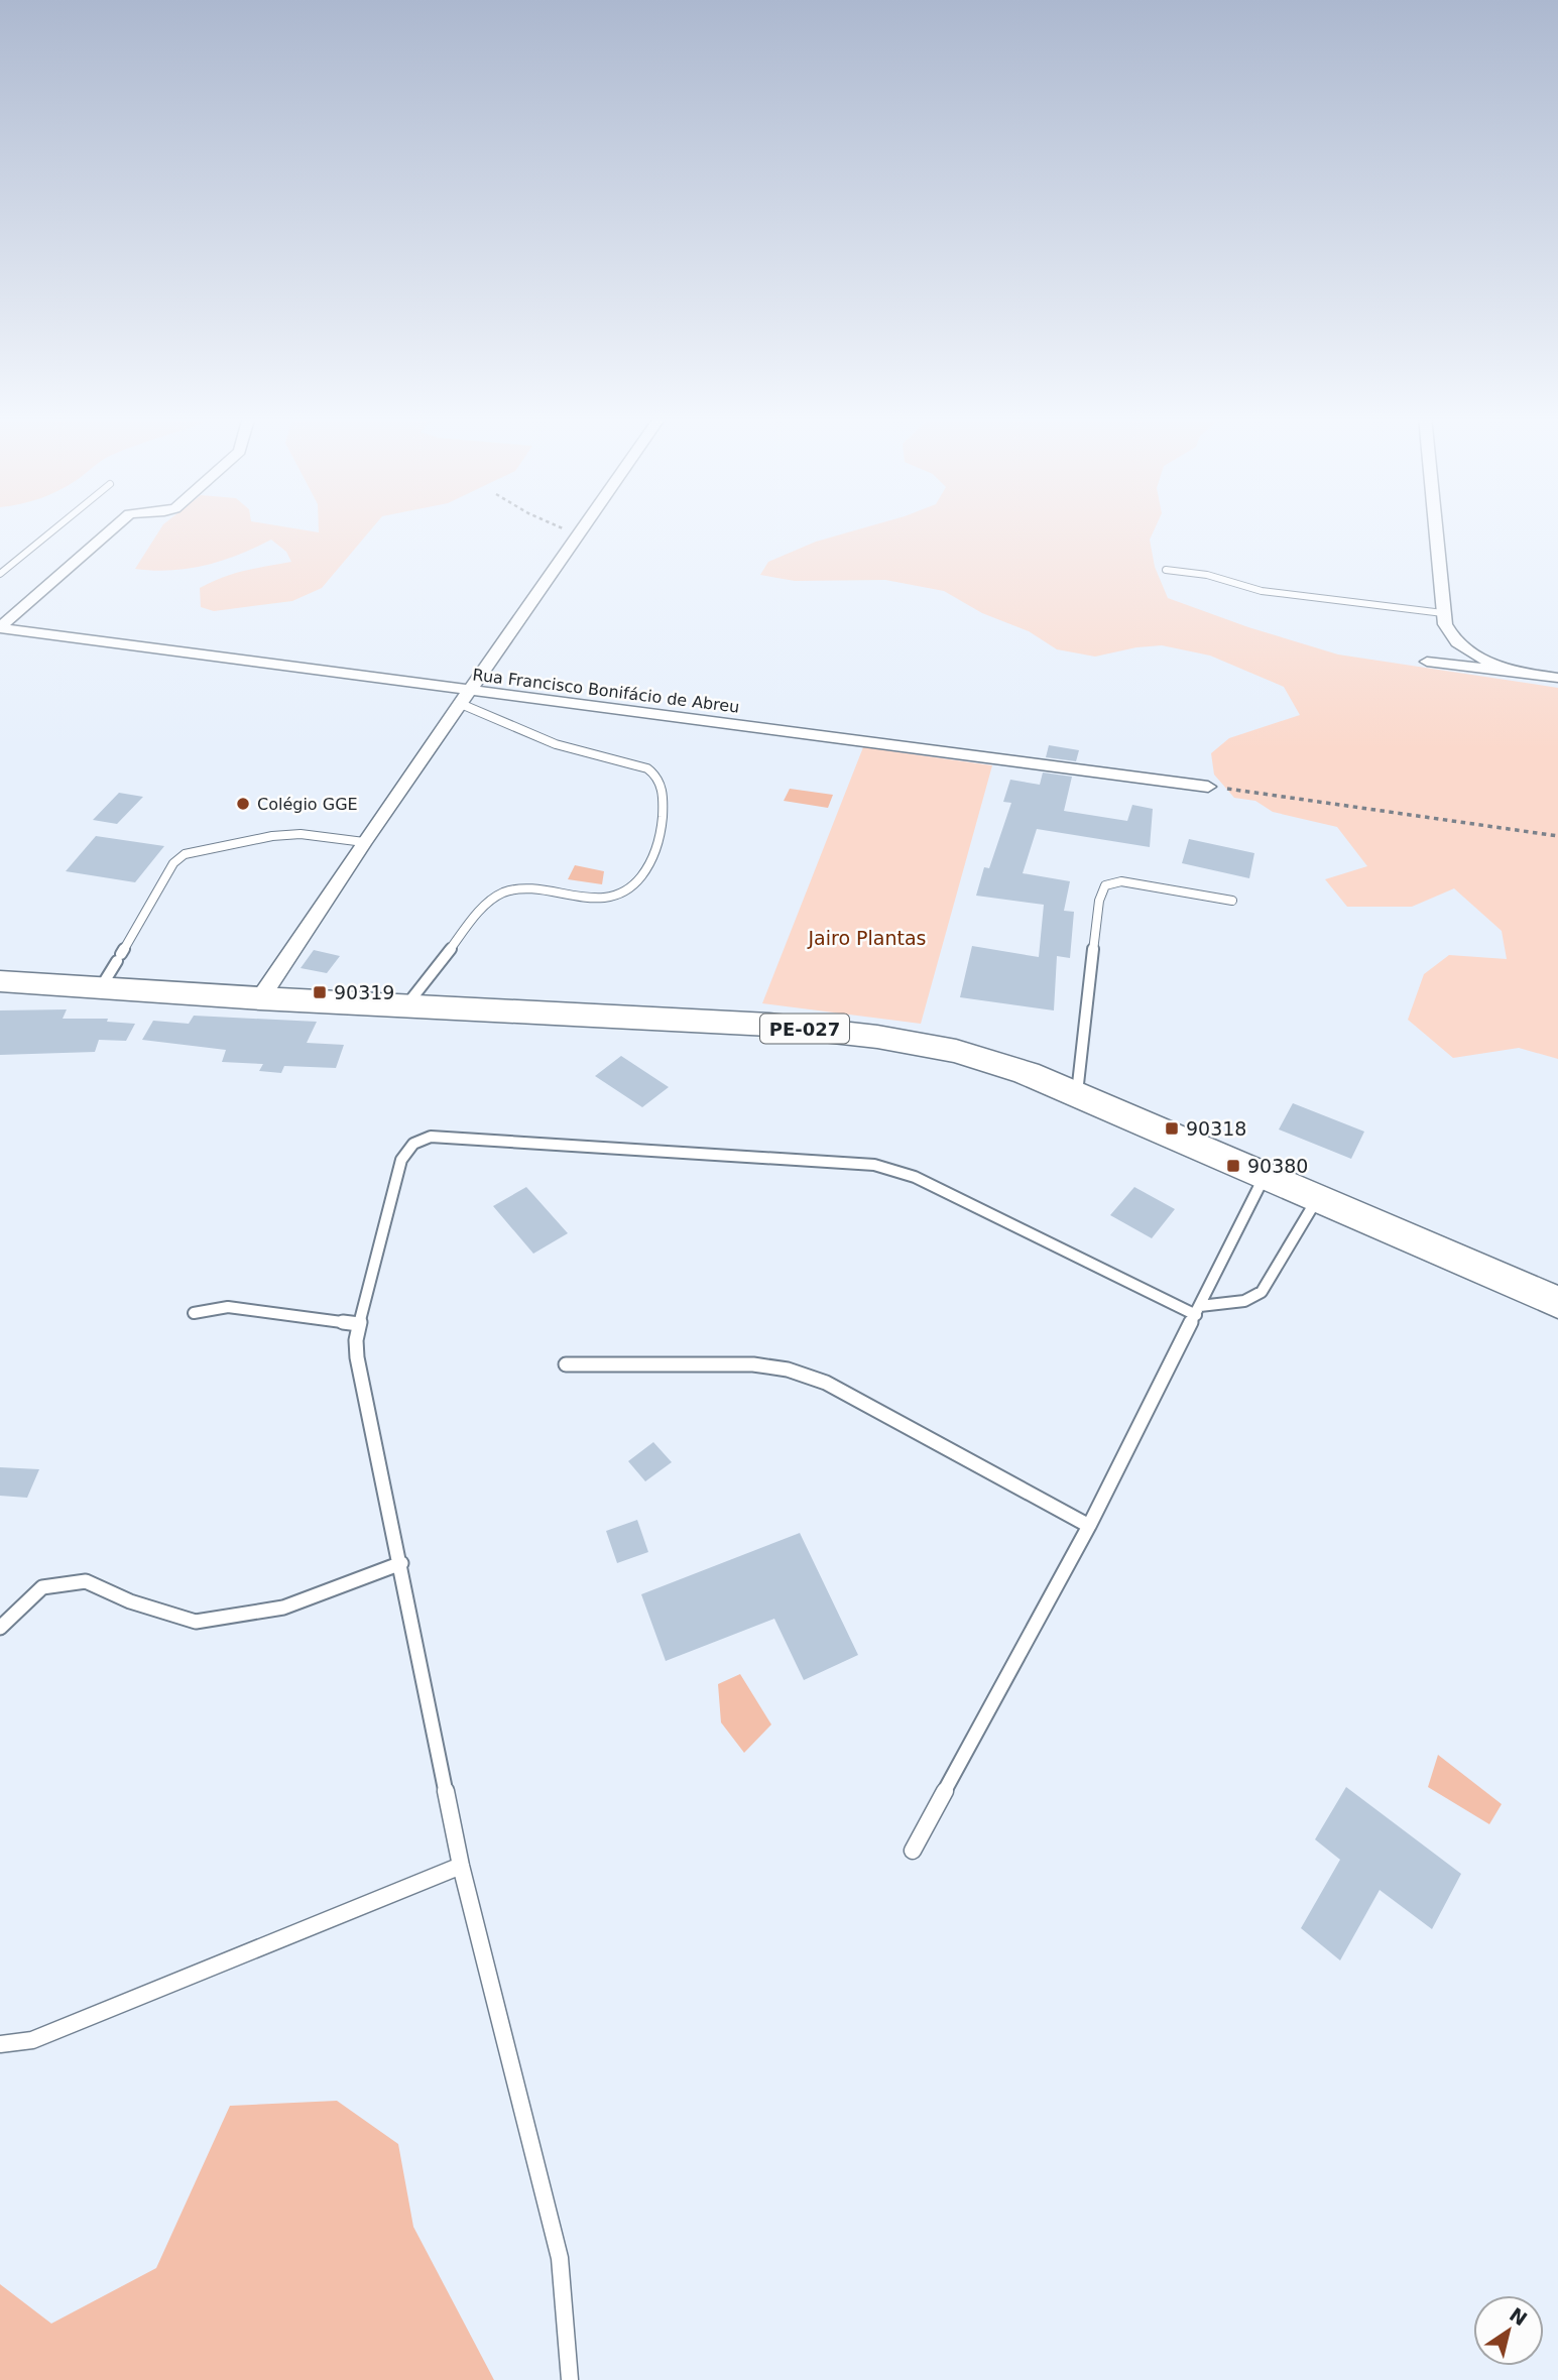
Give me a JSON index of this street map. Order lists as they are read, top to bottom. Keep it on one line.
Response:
{"streets":{"main road":["PE-027"],"street":["Rua Francisco Bonifácio de Abreu"]},"parks":["Jairo Plantas"],"places":{"other":["Colégio GGE"],"transit":["90319","90318","90380"]},"north":"top right"}
